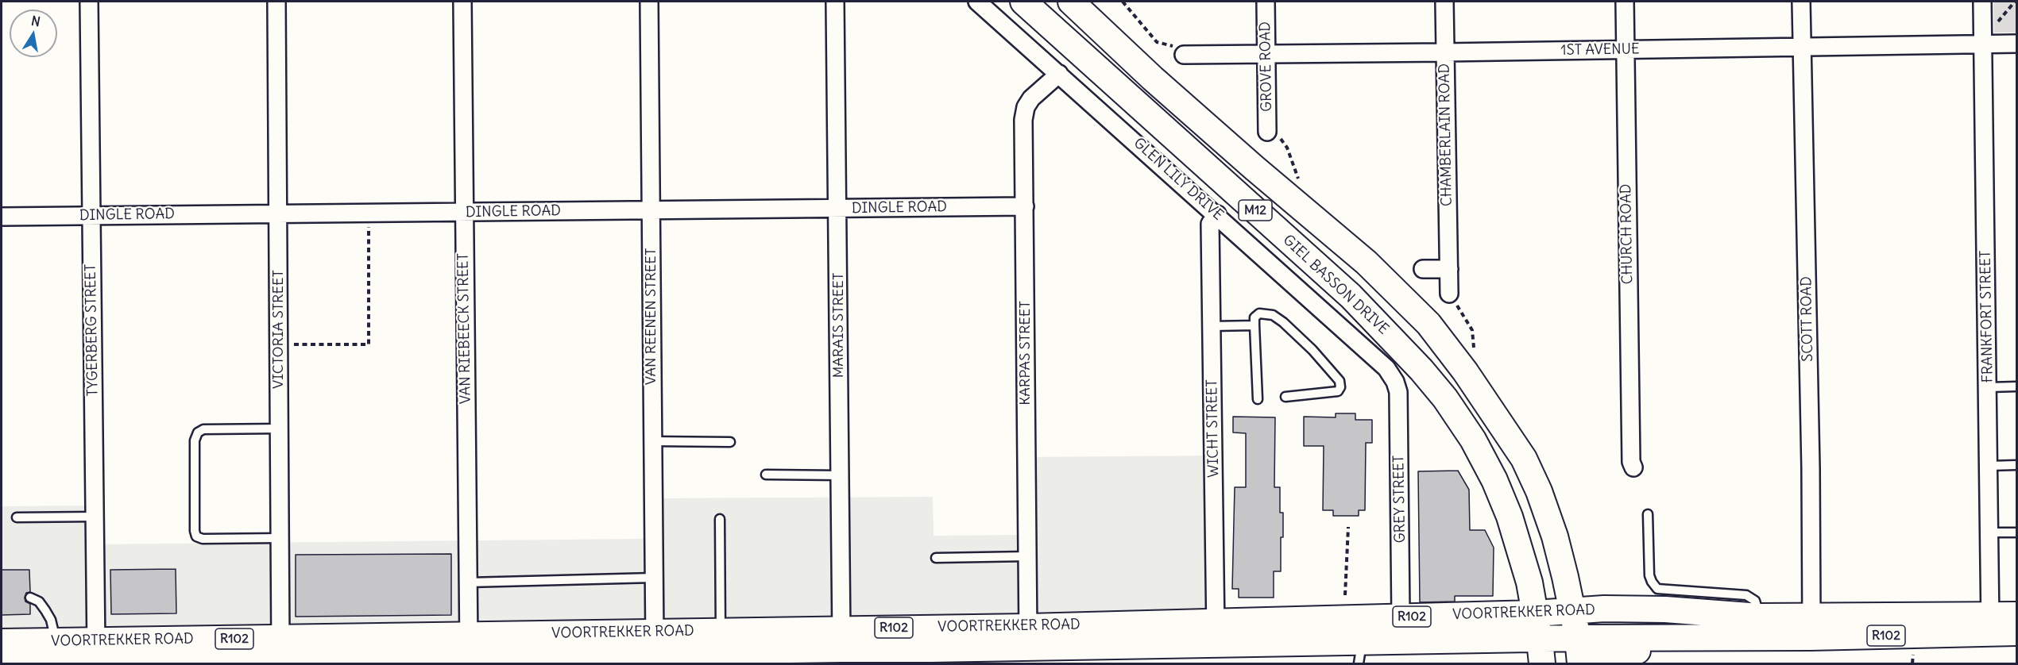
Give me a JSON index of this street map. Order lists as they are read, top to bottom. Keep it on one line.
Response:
{"streets":{"main road":["M12","GIEL BASSON DRIVE","VOORTREKKER ROAD","R102"],"street":["1ST AVENUE","GROVE ROAD","CHAMBERLAIN ROAD","GLEN LILY DRIVE","DINGLE ROAD","CHURCH ROAD","VAN REENEN STREET","FRANKFORT STREET","SCOTT ROAD","MARAIS STREET","VAN RIEBEECK STREET","VICTORIA STREET","TYGERBERG STREET","KARPAS STREET","WICHT STREET","GREY STREET"]},"crossings":[["1ST AVENUE","GROVE ROAD"],["1ST AVENUE","CHAMBERLAIN ROAD"],["1ST AVENUE","CHURCH ROAD"],["1ST AVENUE","FRANKFORT STREET"],["1ST AVENUE","SCOTT ROAD"],["GLEN LILY DRIVE","KARPAS STREET"],["GLEN LILY DRIVE","WICHT STREET"],["GLEN LILY DRIVE","GREY STREET"],["DINGLE ROAD","VAN REENEN STREET"],["DINGLE ROAD","MARAIS STREET"],["DINGLE ROAD","VAN RIEBEECK STREET"],["DINGLE ROAD","VICTORIA STREET"],["DINGLE ROAD","TYGERBERG STREET"],["DINGLE ROAD","KARPAS STREET"],["M12","GIEL BASSON DRIVE"],["M12","VOORTREKKER ROAD"],["GIEL BASSON DRIVE","VOORTREKKER ROAD"],["VAN REENEN STREET","VOORTREKKER ROAD"],["FRANKFORT STREET","VOORTREKKER ROAD"],["SCOTT ROAD","VOORTREKKER ROAD"],["MARAIS STREET","VOORTREKKER ROAD"],["VAN RIEBEECK STREET","VOORTREKKER ROAD"],["VICTORIA STREET","VOORTREKKER ROAD"],["TYGERBERG STREET","VOORTREKKER ROAD"],["KARPAS STREET","VOORTREKKER ROAD"],["WICHT STREET","VOORTREKKER ROAD"],["GREY STREET","VOORTREKKER ROAD"]],"north":"top"}
